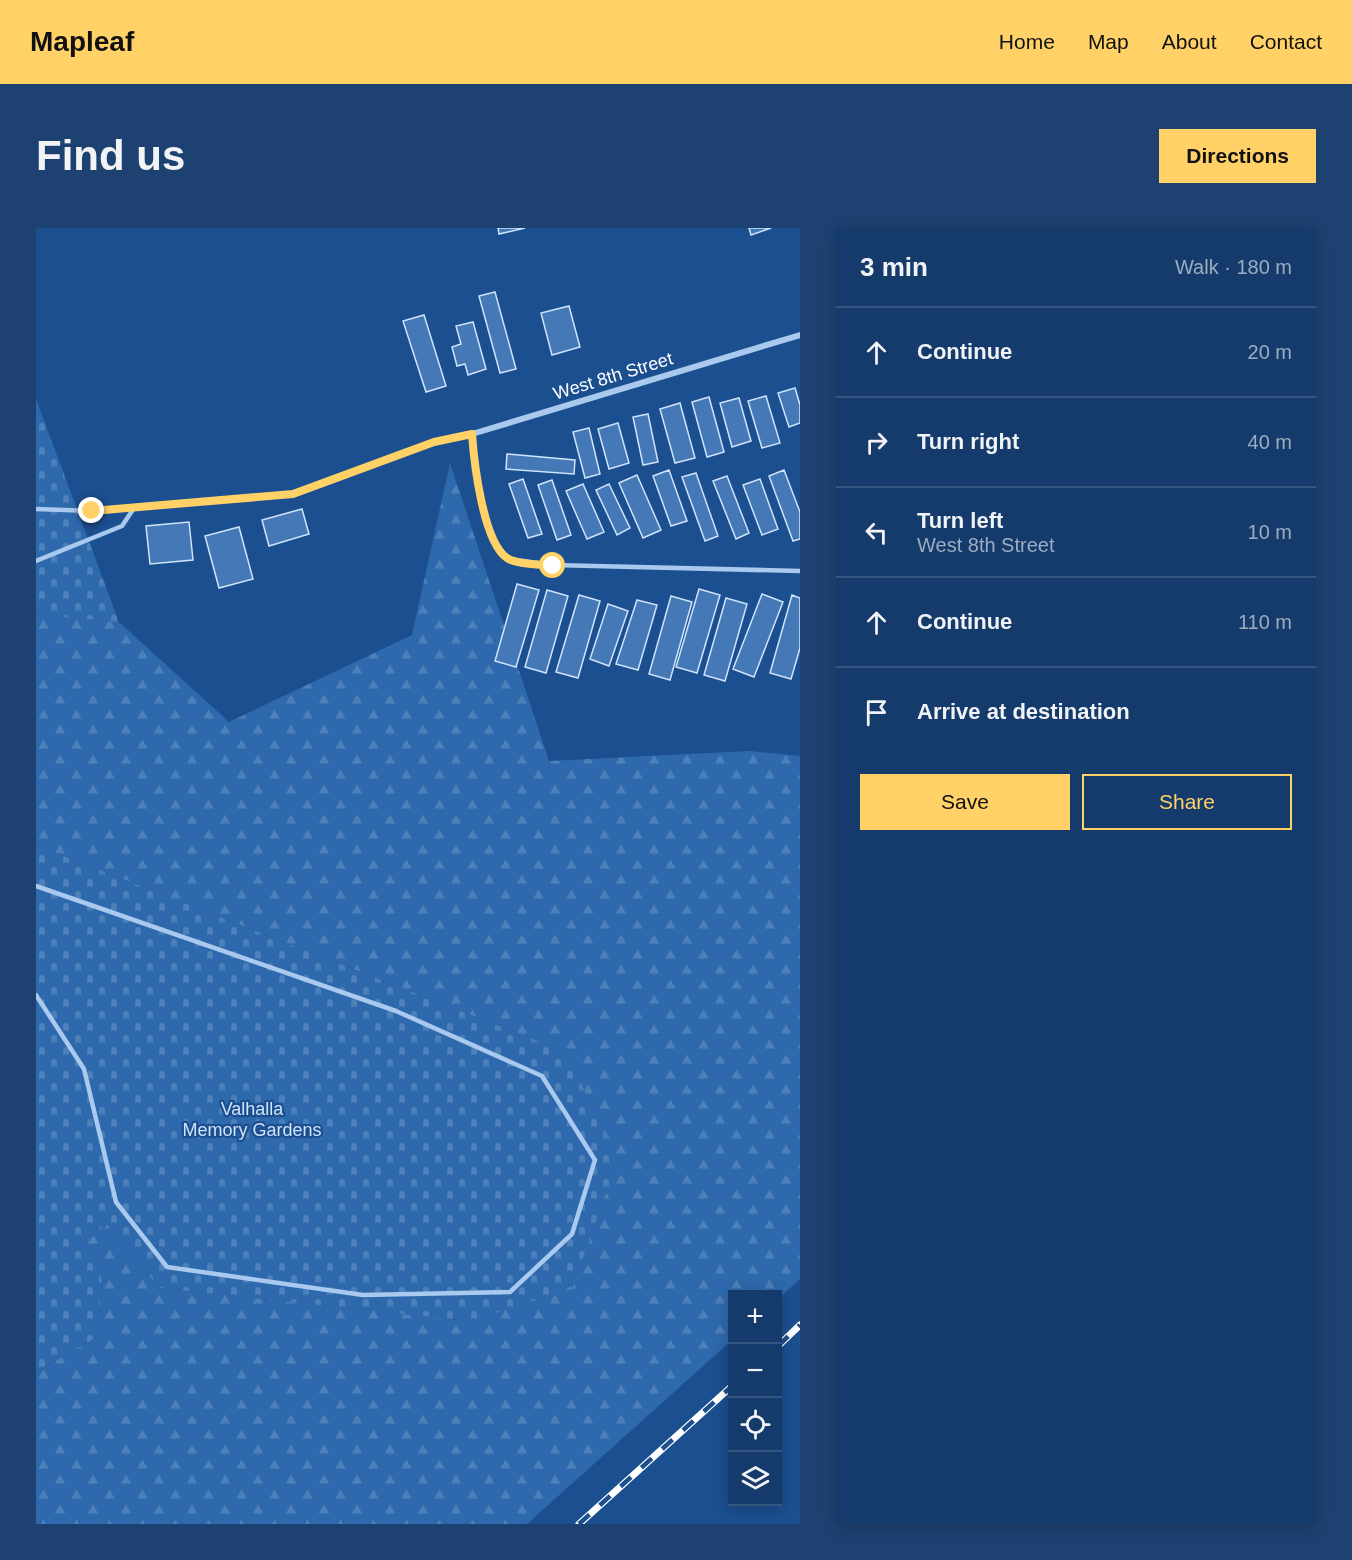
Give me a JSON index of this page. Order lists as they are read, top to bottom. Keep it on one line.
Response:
{"streets":{"street":["West 8th Street"]},"parks":["Valhalla Memory Gardens"],"page":{"header":"Mapleaf","nav":["Home","Map","About","Contact"],"buttons":["Directions",["Save","Share"]],"title":"Find us","heading":["3 min","Walk · 180 m"],"list":[["Continue","20 m"],["Turn right","40 m"],["Turn left","West 8th Street","10 m"],["Continue","110 m"],"Arrive at destination"],"map_buttons":["+","−"]}}
